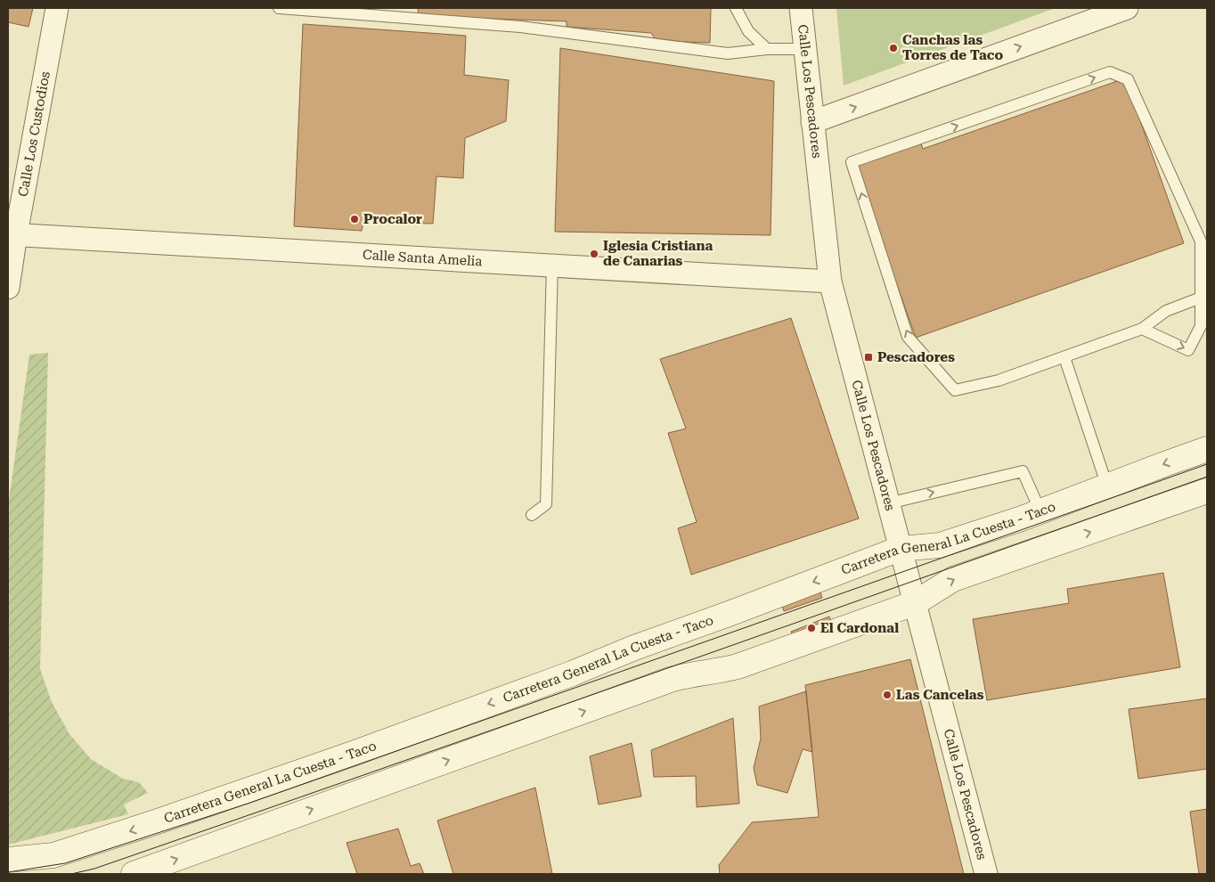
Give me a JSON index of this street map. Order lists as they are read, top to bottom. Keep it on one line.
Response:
{"streets":{"main road":["Carretera General La Cuesta - Taco"],"street":["Calle Los Pescadores","Calle Los Custodios","Calle Santa Amelia"]},"crossings":[["Calle Los Pescadores","Calle Santa Amelia"],["Calle Los Pescadores","Carretera General La Cuesta - Taco"],["Calle Los Custodios","Calle Santa Amelia"]],"places":{"other":["Canchas las Torres de Taco","Procalor","Iglesia Cristiana de Canarias","El Cardonal","Las Cancelas"],"transit":["Pescadores"]}}
